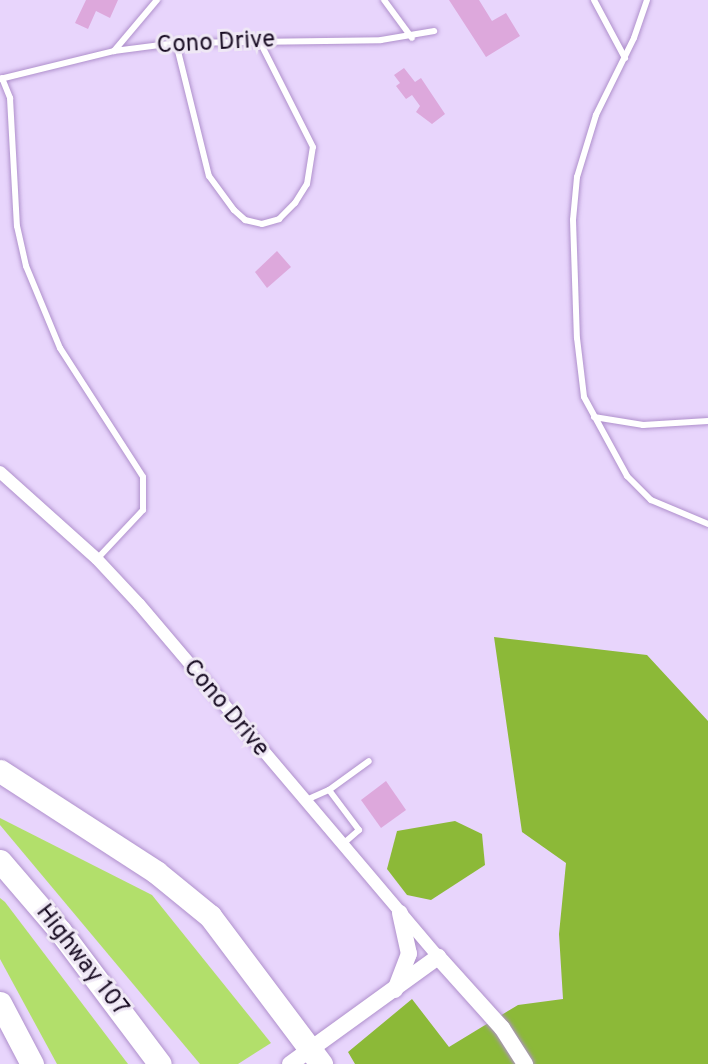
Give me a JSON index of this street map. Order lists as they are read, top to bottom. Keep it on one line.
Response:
{"streets":{"highway":["Highway 107"],"street":["Cono Drive"]}}
